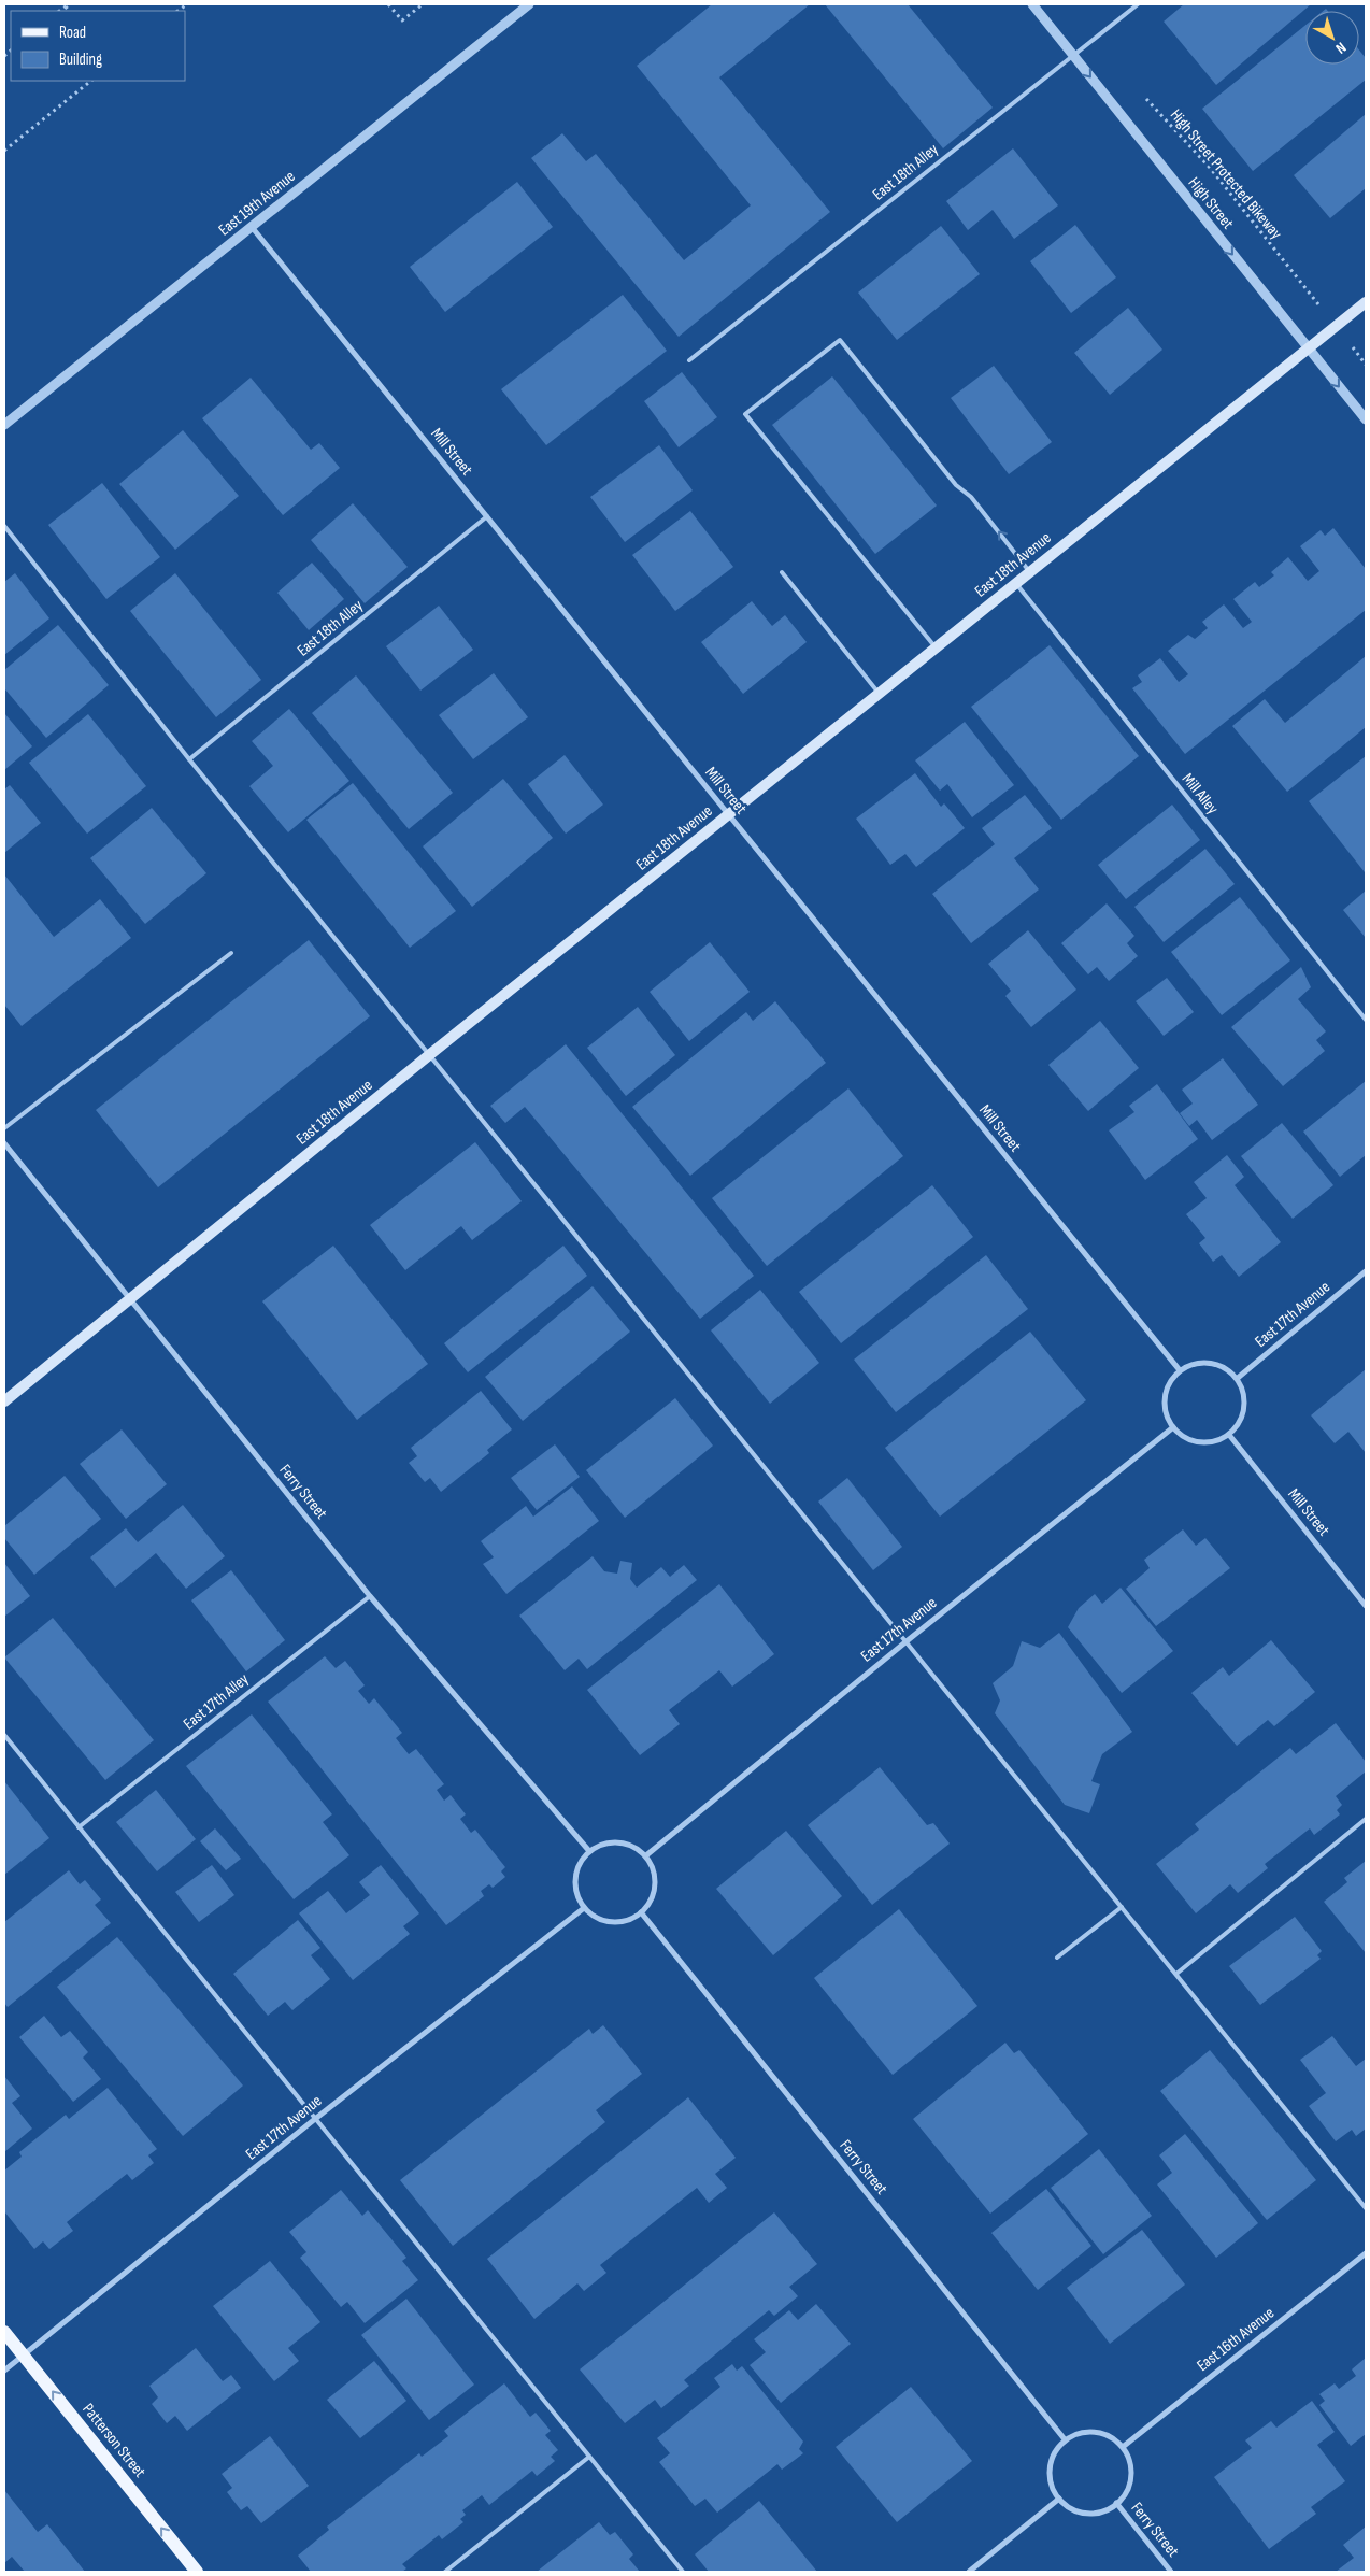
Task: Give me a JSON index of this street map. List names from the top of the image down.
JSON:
{
  "streets": {
    "main road": ["East 18th Avenue", "Patterson Street"],
    "street": [
      "East 19th Avenue",
      "High Street",
      "Mill Street",
      "East 17th Avenue",
      "Ferry Street",
      "East 16th Avenue"
    ],
    "lane": ["East 18th Alley", "Mill Alley", "East 17th Alley"],
    "path": ["High Street Protected Bikeway"]
  },
  "crossings": [
    ["East 18th Alley", "High Street"],
    ["East 18th Alley", "Mill Street"],
    ["High Street Protected Bikeway", "East 18th Avenue"],
    ["East 19th Avenue", "Mill Street"],
    ["High Street", "East 18th Avenue"],
    ["Mill Street", "East 18th Avenue"],
    ["Mill Street", "East 17th Avenue"],
    ["East 18th Avenue", "Mill Alley"],
    ["East 18th Avenue", "Ferry Street"],
    ["East 17th Avenue", "Ferry Street"],
    ["East 17th Avenue", "Patterson Street"],
    ["Ferry Street", "East 17th Alley"],
    ["Ferry Street", "East 16th Avenue"]
  ],
  "one_way": ["High Street", "Patterson Street"],
  "legend": ["Road", "Building"],
  "north": "bottom right"
}
